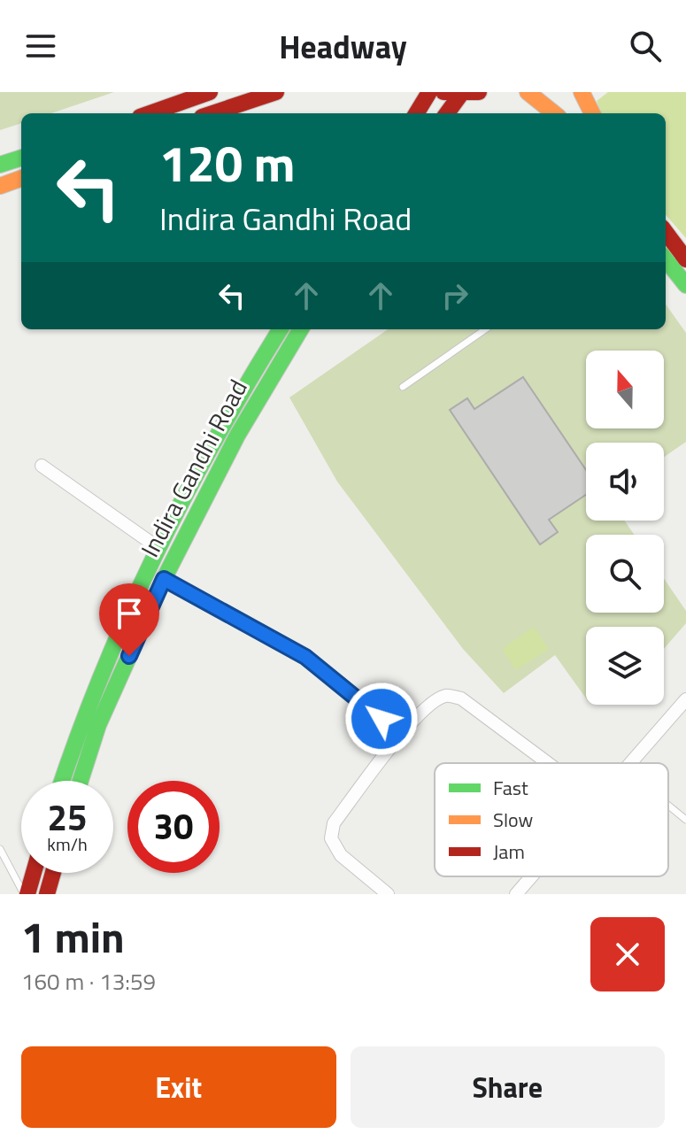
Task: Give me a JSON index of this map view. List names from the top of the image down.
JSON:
{
  "streets": {
    "main road": ["Indira Gandhi Road"]
  },
  "legend": ["Fast", "Slow", "Jam"],
  "north": "top",
  "page": {
    "header": "Headway",
    "turn": ["120 m", "Indira Gandhi Road"],
    "speed": "25 km/h",
    "limit": "30",
    "heading": ["1 min", "160 m · 13:59"],
    "buttons": ["Exit", "Share"]
  }
}
